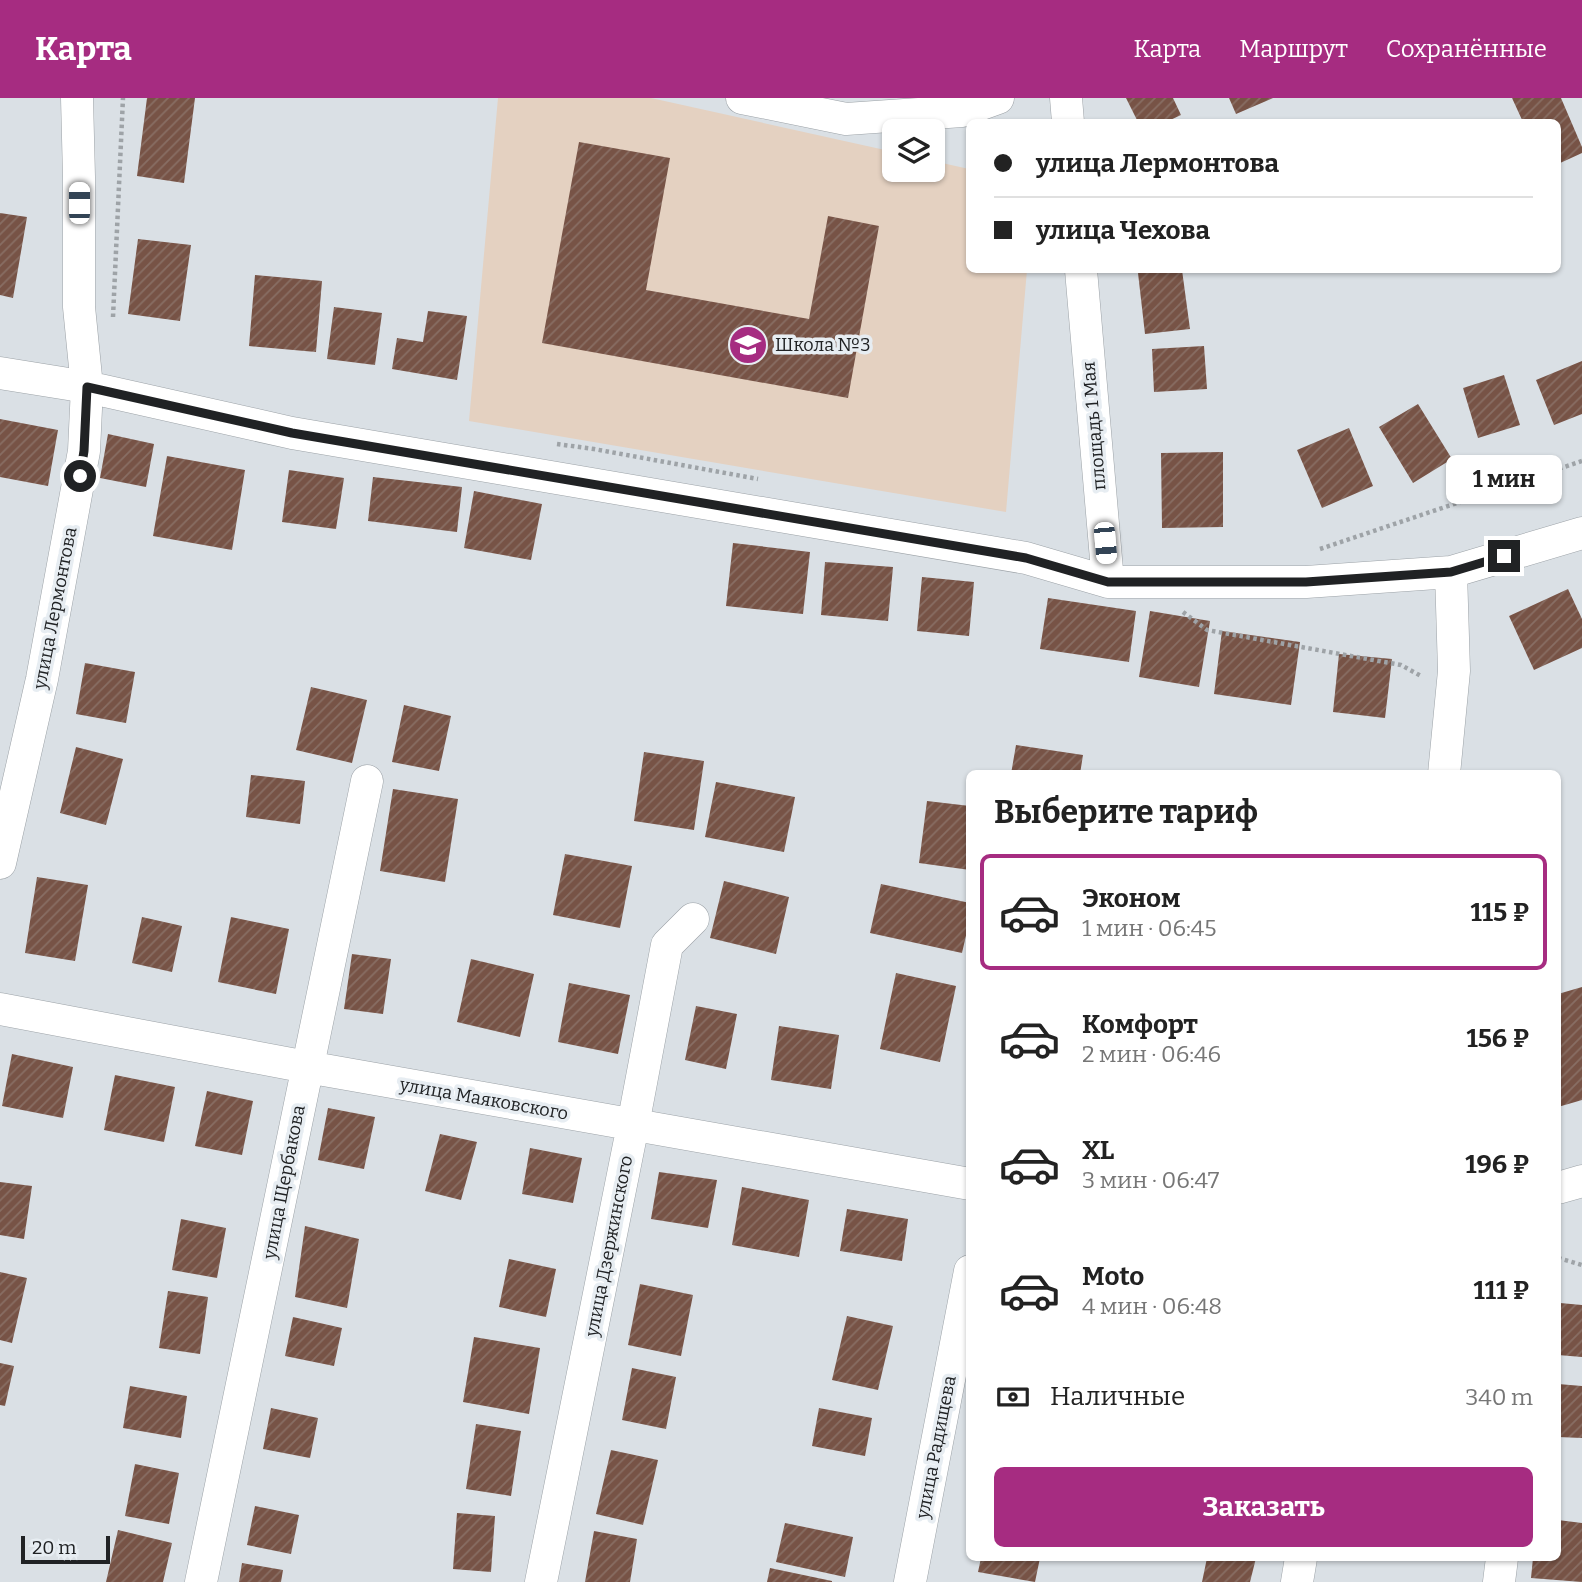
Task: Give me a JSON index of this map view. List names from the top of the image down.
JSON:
{
  "streets": {
    "street": [
      "площадь 1 Мая",
      "улица Лермонтова",
      "улица Маяковского",
      "улица Щербакова",
      "улица Дзержинского",
      "улица Радищева"
    ]
  },
  "crossings": [
    ["улица Маяковского", "улица Щербакова"],
    ["улица Маяковского", "улица Дзержинского"]
  ],
  "places": {
    "school or university": ["Школа №3"]
  },
  "scale_bar": "20 m",
  "page": {
    "header": "Карта",
    "nav": ["Карта", "Маршрут", "Сохранённые"],
    "banner": ["улица Лермонтова", "улица Чехова"],
    "bubble": "1 мин",
    "heading": "Выберите тариф",
    "list": [
      {
        "name": "Эконом",
        "note": "1 мин · 06:45",
        "value": "115 ₽"
      },
      {
        "name": "Комфорт",
        "note": "2 мин · 06:46",
        "value": "156 ₽"
      },
      {
        "name": "XL",
        "note": "3 мин · 06:47",
        "value": "196 ₽"
      },
      {
        "name": "Moto",
        "note": "4 мин · 06:48",
        "value": "111 ₽"
      }
    ],
    "pay": ["Наличные", "340 m"],
    "buttons": "Заказать",
    "scale": "20 m"
  }
}
